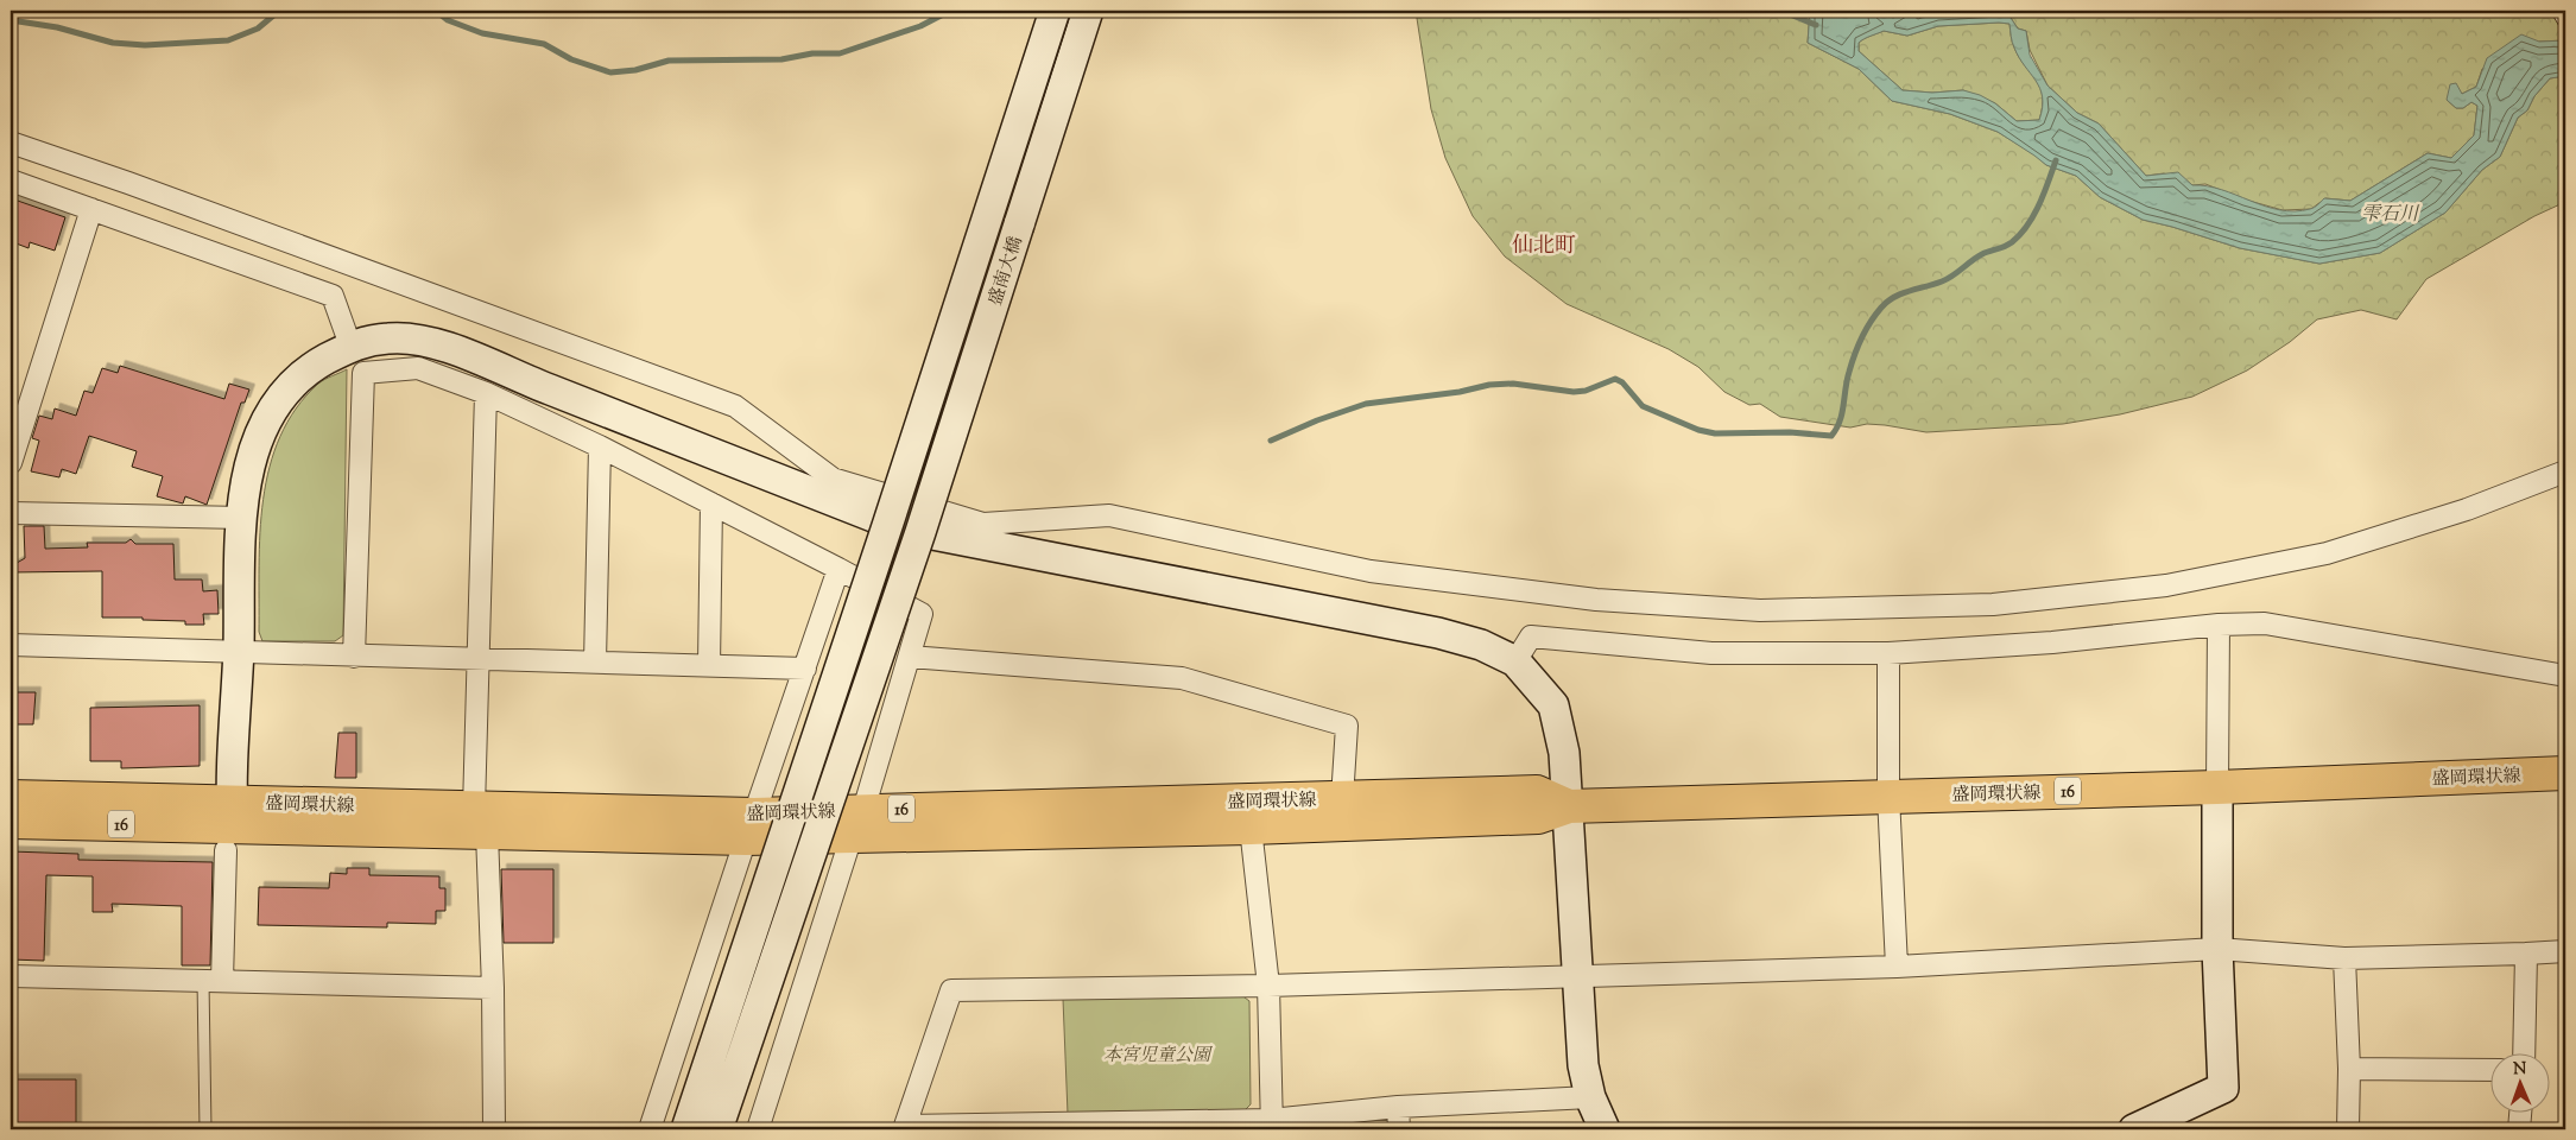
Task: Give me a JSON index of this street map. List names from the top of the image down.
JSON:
{
  "streets": {
    "main road": ["盛岡環状線", "16"],
    "street": ["盛南大橋"]
  },
  "districts": ["仙北町"],
  "water": ["雫石川"],
  "parks": ["本宮児童公園"],
  "north": "top"
}
